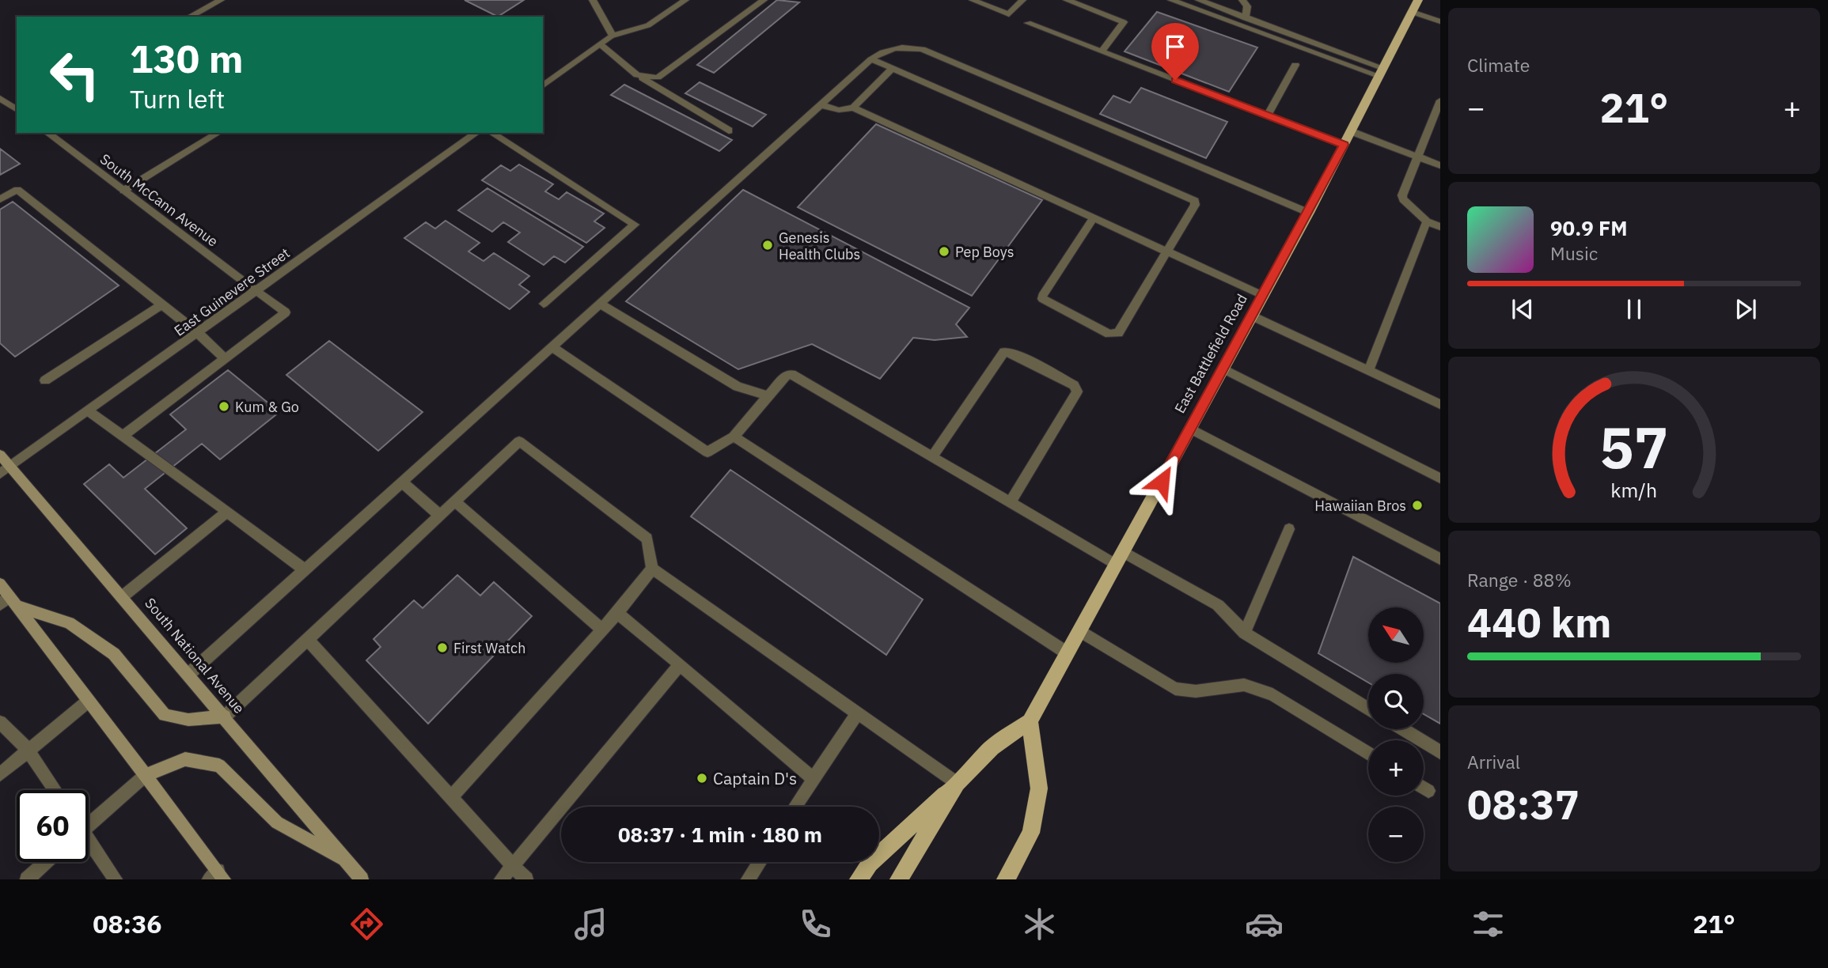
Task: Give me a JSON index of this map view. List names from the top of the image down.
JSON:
{
  "streets": {
    "main road": ["East Battlefield Road", "South National Avenue"],
    "street": ["South McCann Avenue", "East Guinevere Street"]
  },
  "crossings": [
    ["South McCann Avenue", "East Guinevere Street"],
    ["East Guinevere Street", "South National Avenue"]
  ],
  "places": [
    "Genesis Health Clubs",
    "Pep Boys",
    "Kum & Go",
    "Hawaiian Bros",
    "First Watch",
    "Captain D's"
  ],
  "north": "top left",
  "page": {
    "tile": [
      "Climate",
      ["Range · 88%", "440 km"],
      ["Arrival", "08:37"]
    ],
    "turn": ["130 m", "Turn left"],
    "heat": ["−", "21°", "+"],
    "song": ["90.9 FM", "Music"],
    "map_buttons": ["+", "−"],
    "limit": "60",
    "trip": "08:37 · 1 min · 180 m",
    "tabs": ["08:36", "21°"],
    "gauge": ["57", "km/h"]
  }
}
